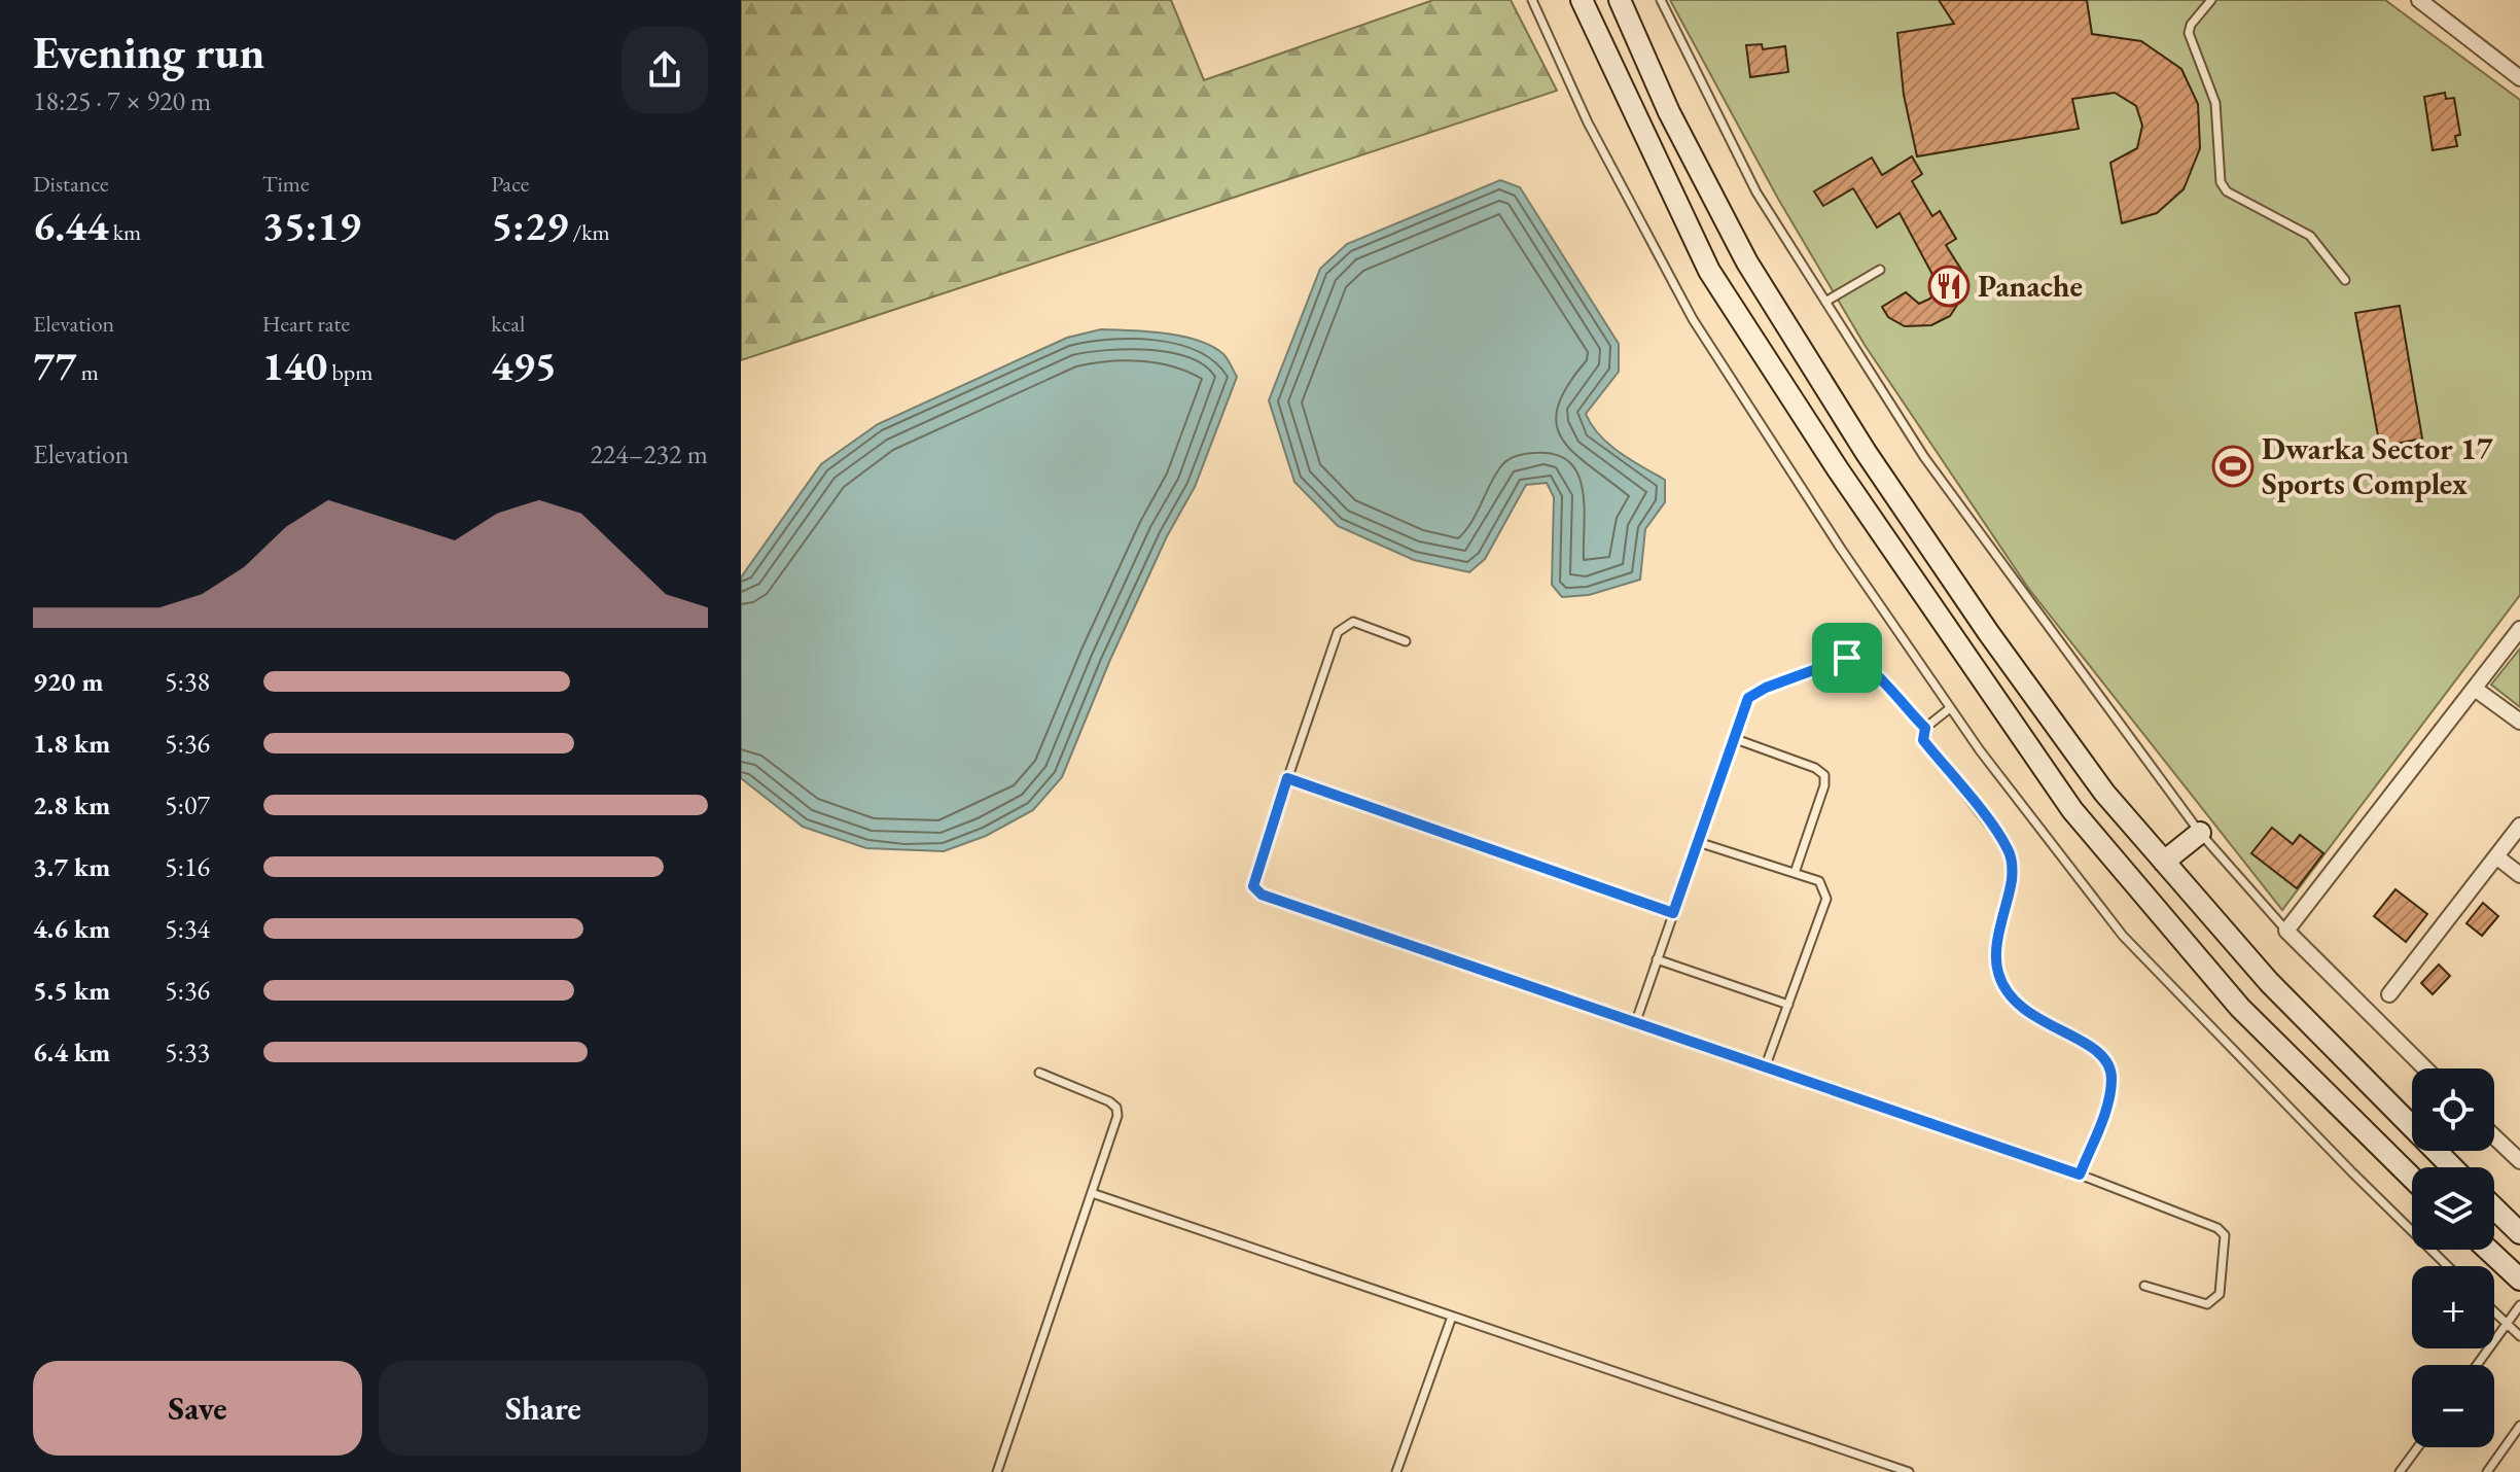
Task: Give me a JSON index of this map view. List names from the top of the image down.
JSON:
{
  "places": {
    "restaurant": ["Panache"],
    "sports": ["Dwarka Sector 17 Sports Complex"]
  },
  "page": {
    "heading": ["Evening run", "18:25 · 7 × 920 m"],
    "stats": [
      ["Distance", "6.44 km"],
      ["Time", "35:19"],
      ["Pace", "5:29 /km"],
      ["Elevation", "77 m"],
      ["Heart rate", "140 bpm"],
      ["kcal", "495"]
    ],
    "chart": ["Elevation", "224–232 m"],
    "list": [
      {
        "name": "920 m",
        "note": "5:38"
      },
      {
        "name": "1.8 km",
        "note": "5:36"
      },
      {
        "name": "2.8 km",
        "note": "5:07"
      },
      {
        "name": "3.7 km",
        "note": "5:16"
      },
      {
        "name": "4.6 km",
        "note": "5:34"
      },
      {
        "name": "5.5 km",
        "note": "5:36"
      },
      {
        "name": "6.4 km",
        "note": "5:33"
      }
    ],
    "map_buttons": ["+", "−"],
    "buttons": ["Save", "Share"]
  }
}
